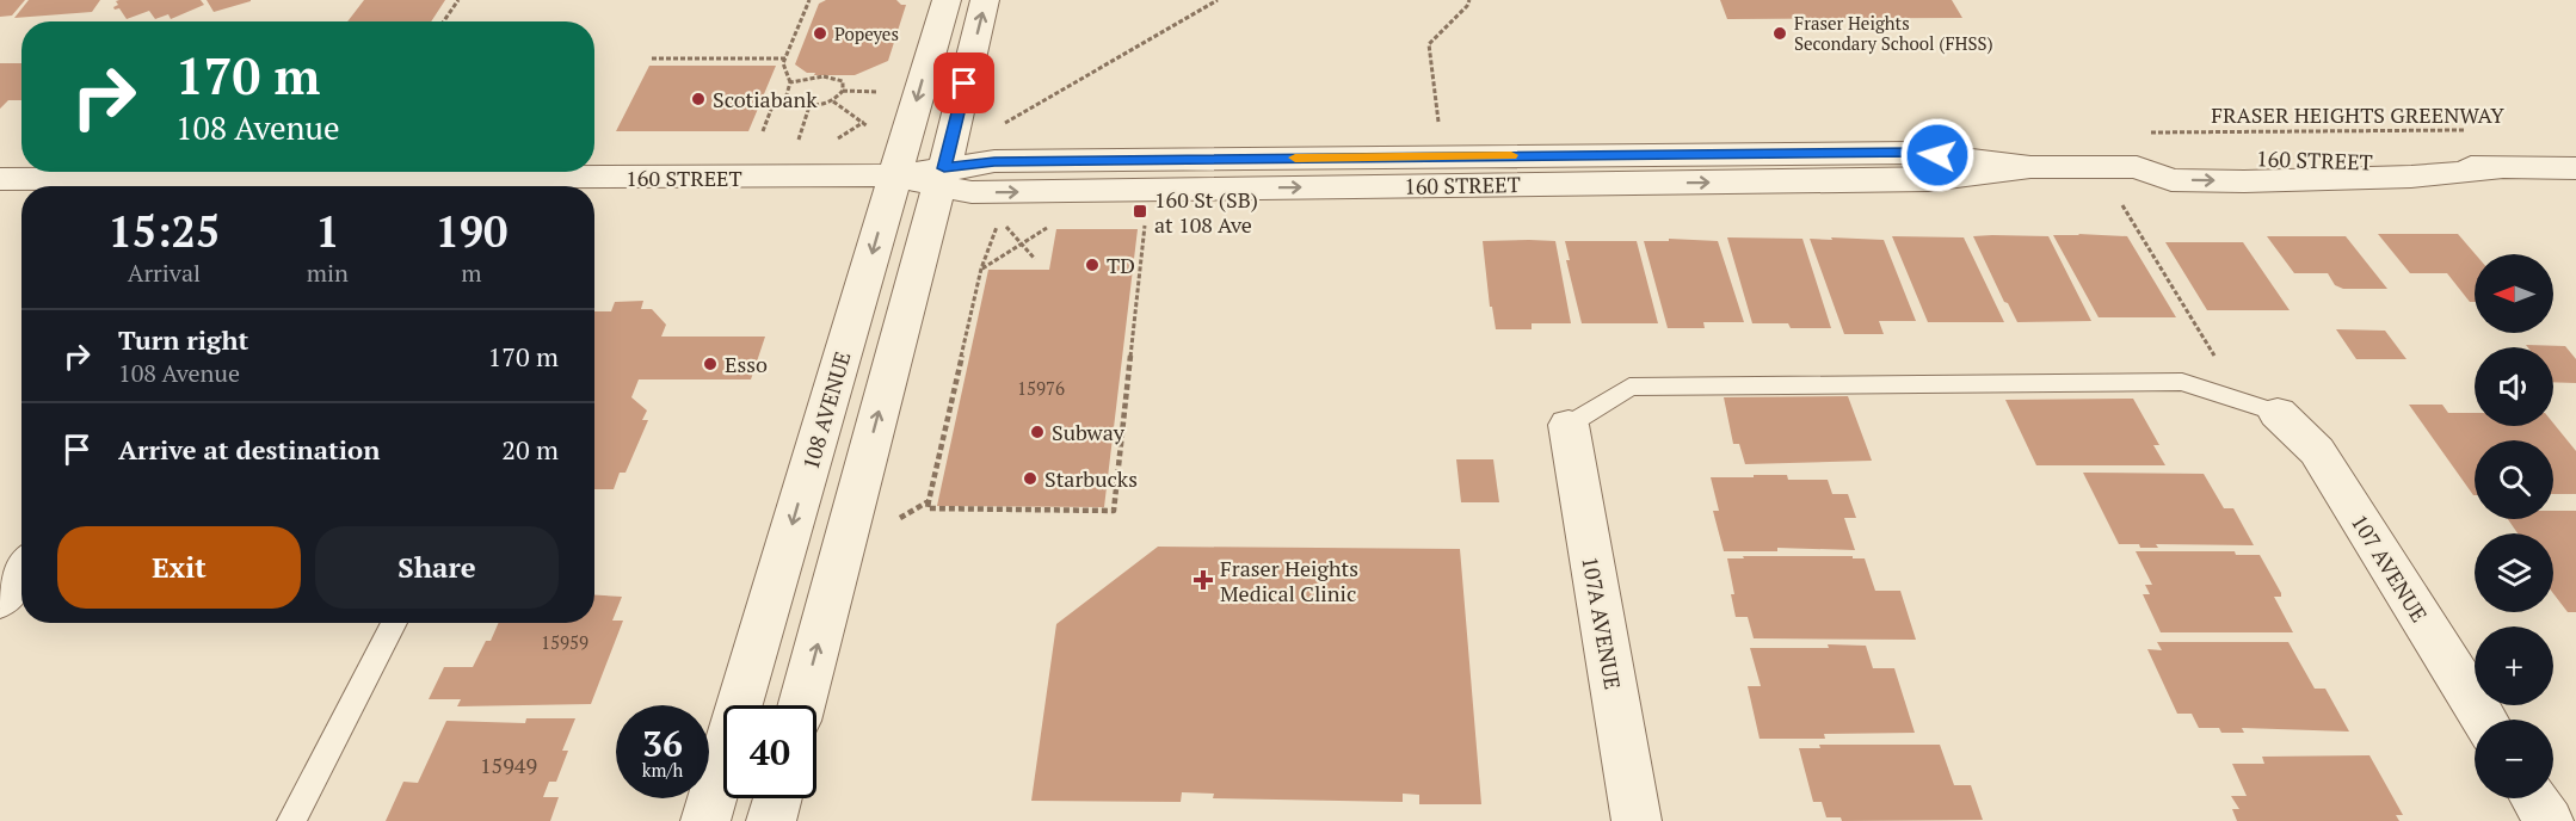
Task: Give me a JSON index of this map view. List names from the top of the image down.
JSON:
{
  "streets": {
    "street": [
      "160 STREET",
      "108 AVENUE",
      "107 AVENUE",
      "107A AVENUE"
    ],
    "path": ["FRASER HEIGHTS GREENWAY"]
  },
  "crossings": [
    ["160 STREET", "108 AVENUE"]
  ],
  "places": {
    "other": [
      "Popeyes",
      "Fraser Heights Secondary School (FHSS)",
      "Scotiabank",
      "TD",
      "Esso",
      "Subway",
      "Starbucks"
    ],
    "transit": ["160 St (SB) at 108 Ave"],
    "health": ["Fraser Heights Medical Clinic"]
  },
  "house_numbers": ["15976", "15959", "15949"],
  "north": "left",
  "page": {
    "turn": ["170 m", "108 Avenue"],
    "eta": [
      "15:25",
      "Arrival",
      "1",
      "min",
      "190",
      "m"
    ],
    "map_buttons": ["+", "−"],
    "list": [
      {
        "name": "Turn right",
        "note": "108 Avenue",
        "value": "170 m"
      },
      {
        "name": "Arrive at destination",
        "value": "20 m"
      }
    ],
    "buttons": ["Exit", "Share"],
    "speed": "36 km/h",
    "limit": "40"
  }
}
